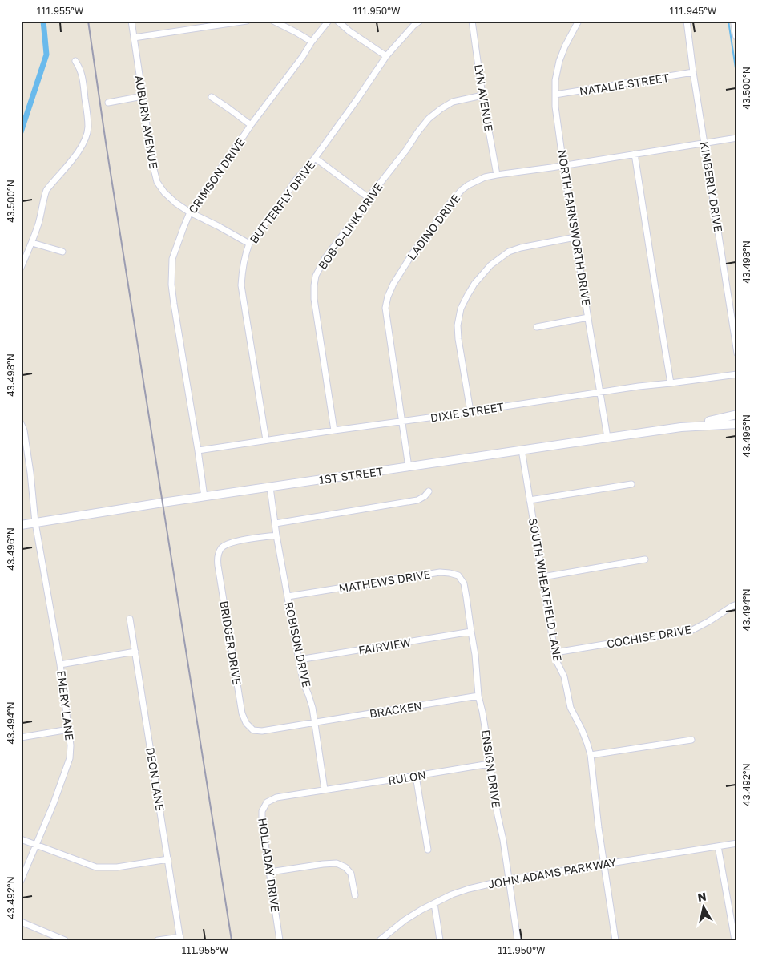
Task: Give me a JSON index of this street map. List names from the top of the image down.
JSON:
{
  "streets": {
    "main road": ["1ST STREET"],
    "street": [
      "NATALIE STREET",
      "LYN AVENUE",
      "AUBURN AVENUE",
      "CRIMSON DRIVE",
      "KIMBERLY DRIVE",
      "BUTTERFLY DRIVE",
      "BOB-O-LINK DRIVE",
      "LADINO DRIVE",
      "NORTH FARNSWORTH DRIVE",
      "DIXIE STREET",
      "MATHEWS DRIVE",
      "SOUTH WHEATFIELD LANE",
      "COCHISE DRIVE",
      "BRIDGER DRIVE",
      "ROBISON DRIVE",
      "FAIRVIEW",
      "EMERY LANE",
      "BRACKEN",
      "ENSIGN DRIVE",
      "RULON",
      "DEON LANE",
      "HOLLADAY DRIVE",
      "JOHN ADAMS PARKWAY"
    ]
  },
  "crossings": [
    ["NATALIE STREET", "KIMBERLY DRIVE"],
    ["NATALIE STREET", "NORTH FARNSWORTH DRIVE"],
    ["LYN AVENUE", "BOB-O-LINK DRIVE"],
    ["LYN AVENUE", "LADINO DRIVE"],
    ["AUBURN AVENUE", "CRIMSON DRIVE"],
    ["AUBURN AVENUE", "BUTTERFLY DRIVE"],
    ["CRIMSON DRIVE", "DIXIE STREET"],
    ["CRIMSON DRIVE", "1ST STREET"],
    ["KIMBERLY DRIVE", "LADINO DRIVE"],
    ["BUTTERFLY DRIVE", "DIXIE STREET"],
    ["BOB-O-LINK DRIVE", "DIXIE STREET"],
    ["LADINO DRIVE", "NORTH FARNSWORTH DRIVE"],
    ["LADINO DRIVE", "DIXIE STREET"],
    ["LADINO DRIVE", "1ST STREET"],
    ["NORTH FARNSWORTH DRIVE", "DIXIE STREET"],
    ["NORTH FARNSWORTH DRIVE", "1ST STREET"],
    ["1ST STREET", "SOUTH WHEATFIELD LANE"],
    ["1ST STREET", "ROBISON DRIVE"],
    ["1ST STREET", "EMERY LANE"],
    ["MATHEWS DRIVE", "ROBISON DRIVE"],
    ["MATHEWS DRIVE", "ENSIGN DRIVE"],
    ["SOUTH WHEATFIELD LANE", "COCHISE DRIVE"],
    ["SOUTH WHEATFIELD LANE", "JOHN ADAMS PARKWAY"],
    ["BRIDGER DRIVE", "ROBISON DRIVE"],
    ["BRIDGER DRIVE", "BRACKEN"],
    ["ROBISON DRIVE", "FAIRVIEW"],
    ["ROBISON DRIVE", "BRACKEN"],
    ["ROBISON DRIVE", "RULON"],
    ["ROBISON DRIVE", "HOLLADAY DRIVE"],
    ["FAIRVIEW", "ENSIGN DRIVE"],
    ["BRACKEN", "ENSIGN DRIVE"],
    ["ENSIGN DRIVE", "RULON"],
    ["ENSIGN DRIVE", "JOHN ADAMS PARKWAY"],
    ["RULON", "HOLLADAY DRIVE"]
  ],
  "north": "top",
  "coordinates": [
    "111.955°W",
    "111.950°W",
    "111.945°W",
    "43.500°N",
    "43.498°N",
    "43.496°N",
    "43.494°N",
    "43.492°N"
  ]
}
